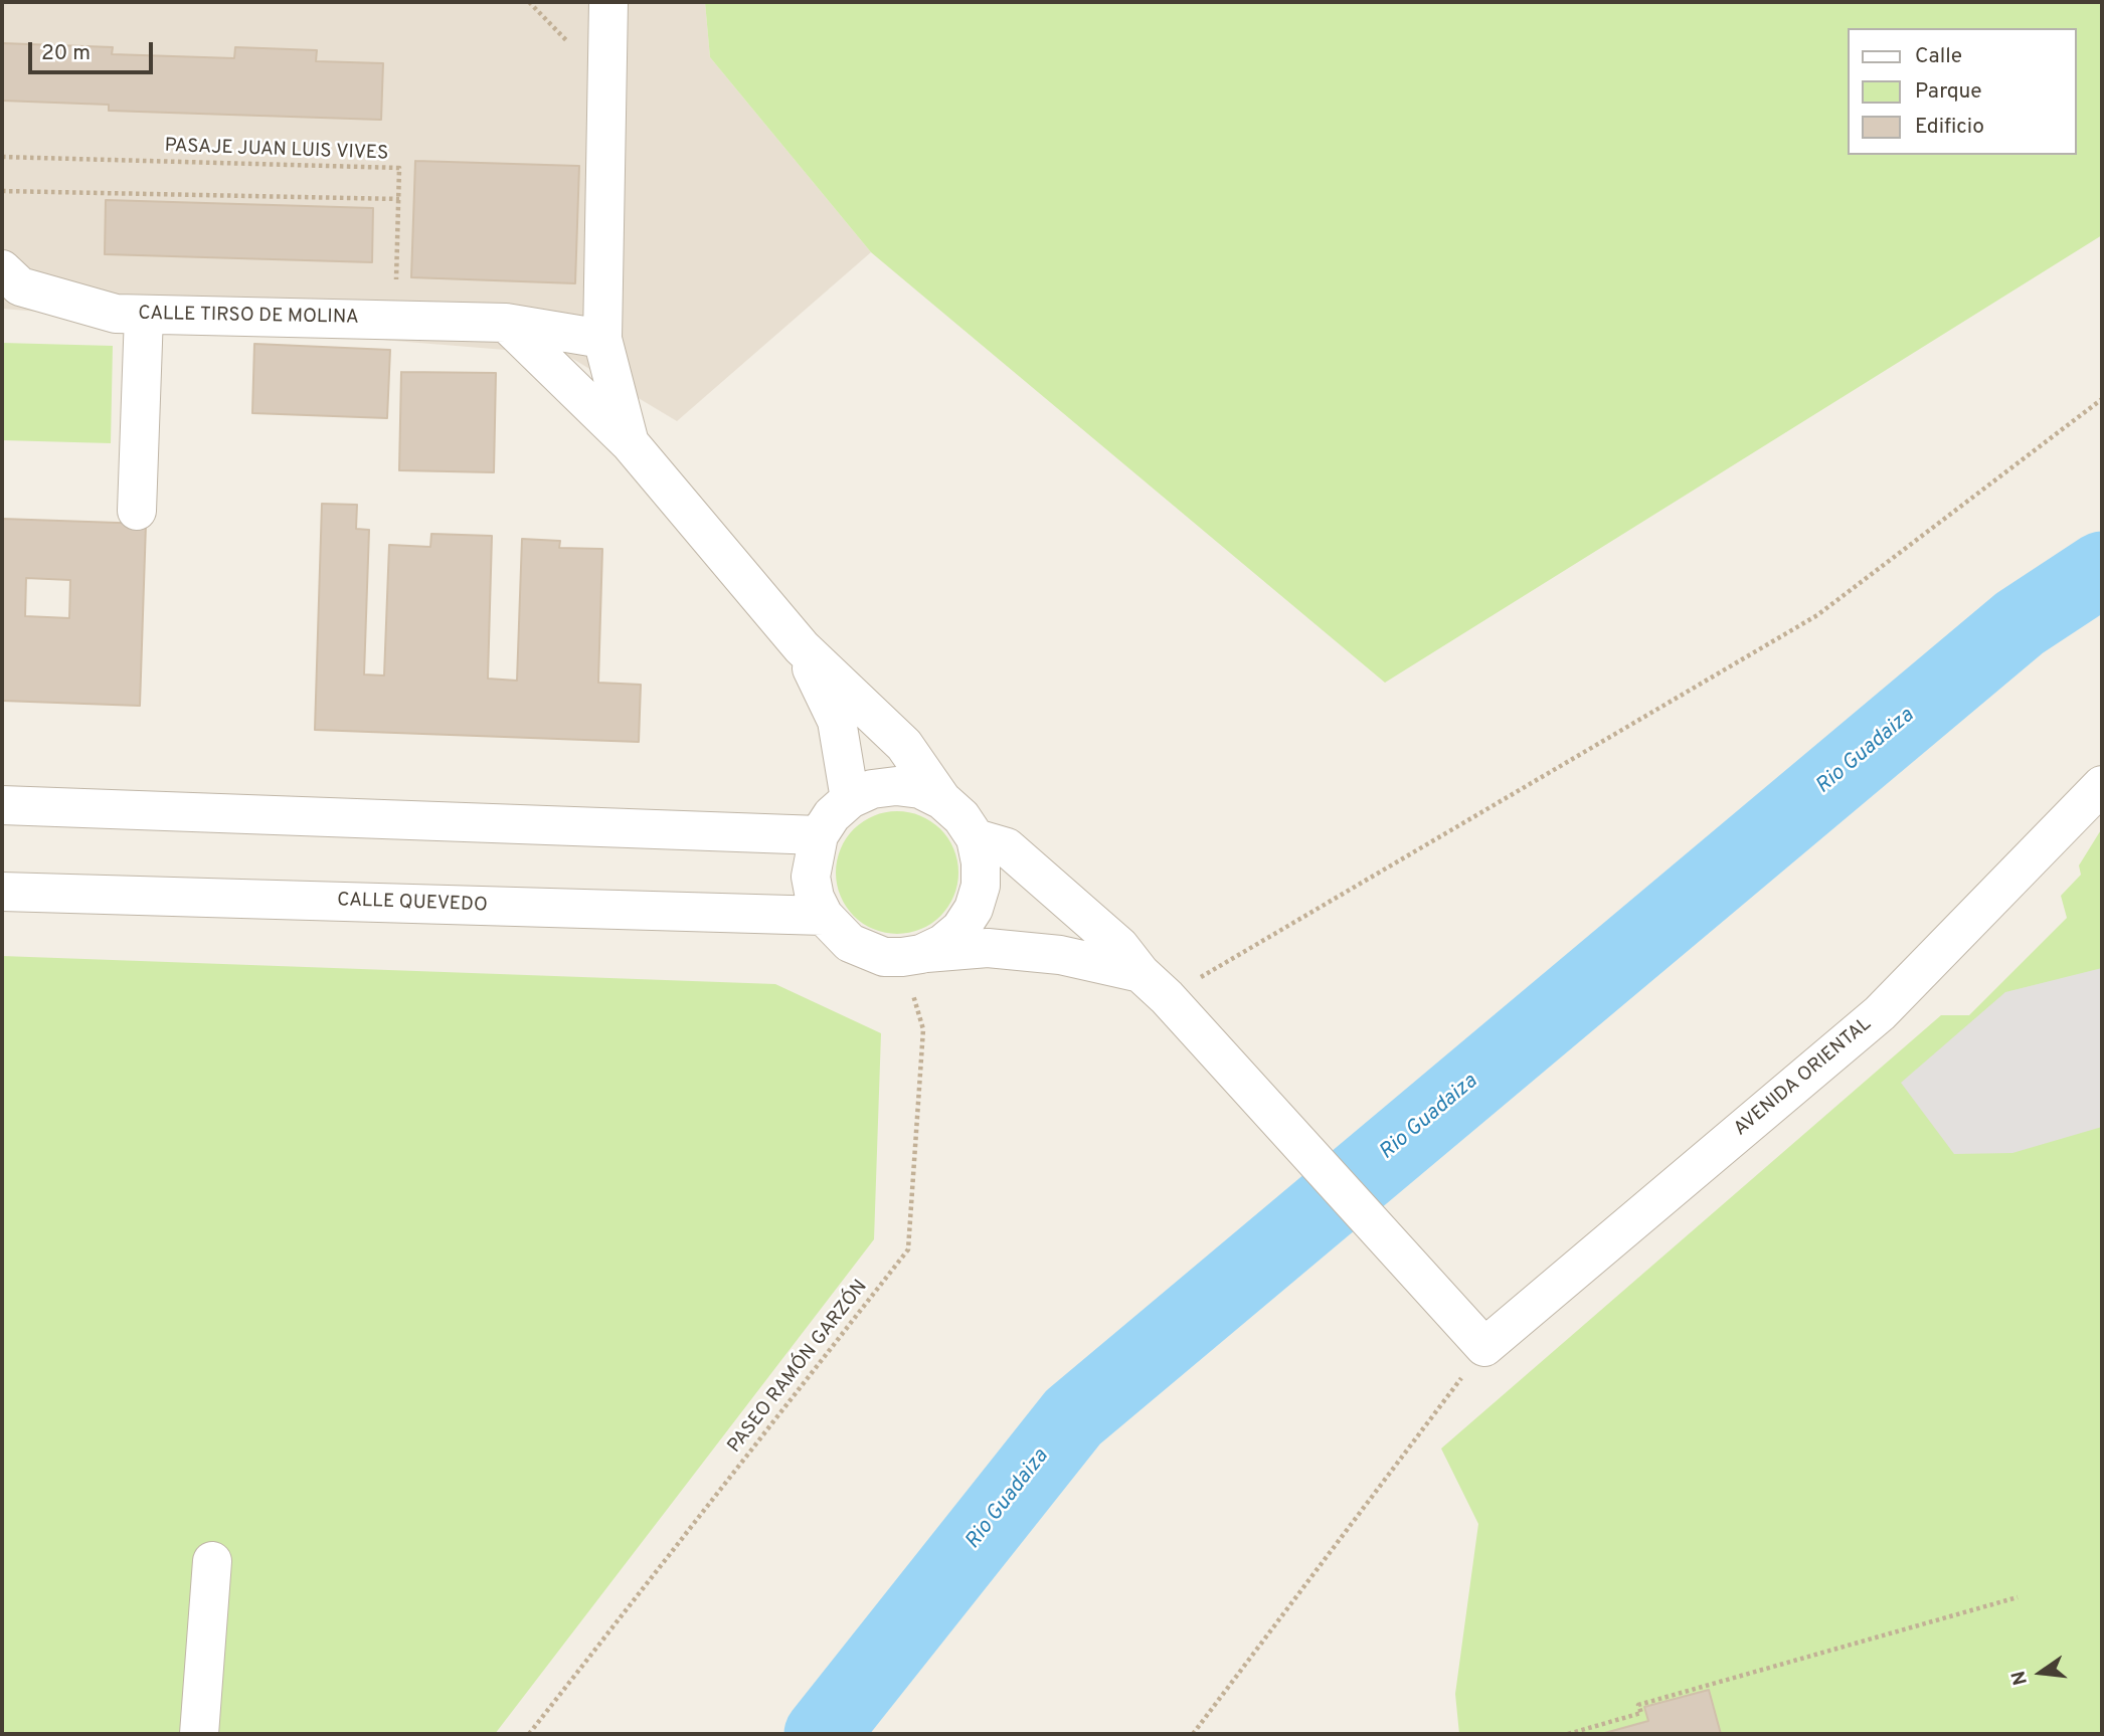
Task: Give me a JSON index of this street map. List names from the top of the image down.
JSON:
{
  "streets": {
    "street": ["CALLE TIRSO DE MOLINA", "CALLE QUEVEDO", "AVENIDA ORIENTAL"],
    "path": ["PASAJE JUAN LUIS VIVES", "PASEO RAMÓN GARZÓN"]
  },
  "crossings": [
    ["PASAJE JUAN LUIS VIVES", "CALLE TIRSO DE MOLINA"],
    ["CALLE QUEVEDO", "PASEO RAMÓN GARZÓN"]
  ],
  "water": ["Rio Guadaiza"],
  "legend": ["Calle", "Parque", "Edificio"],
  "scale_bar": "20 m",
  "north": "left"
}
